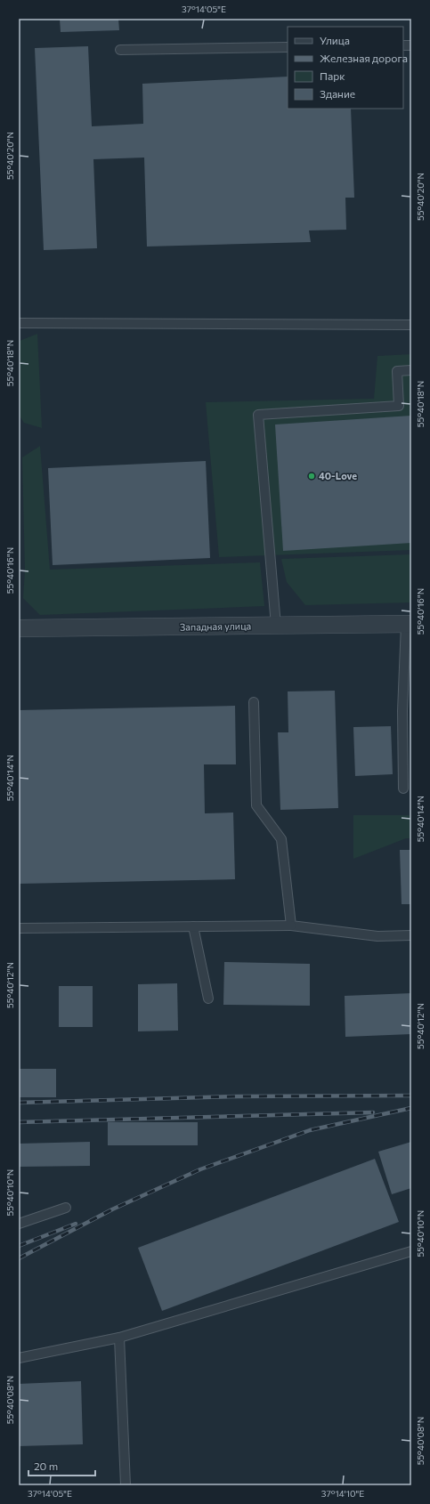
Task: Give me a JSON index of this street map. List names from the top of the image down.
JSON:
{
  "streets": {
    "street": ["Западная улица"]
  },
  "places": ["40-Love"],
  "legend": [
    "Улица",
    "Железная дорога",
    "Парк",
    "Здание"
  ],
  "scale_bar": "20 m",
  "coordinates": [
    "37°14'05\"E",
    "55°40'20\"N",
    "55°40'18\"N",
    "55°40'16\"N",
    "55°40'14\"N",
    "55°40'12\"N",
    "55°40'10\"N",
    "55°40'08\"N",
    "37°14'10\"E"
  ]
}
